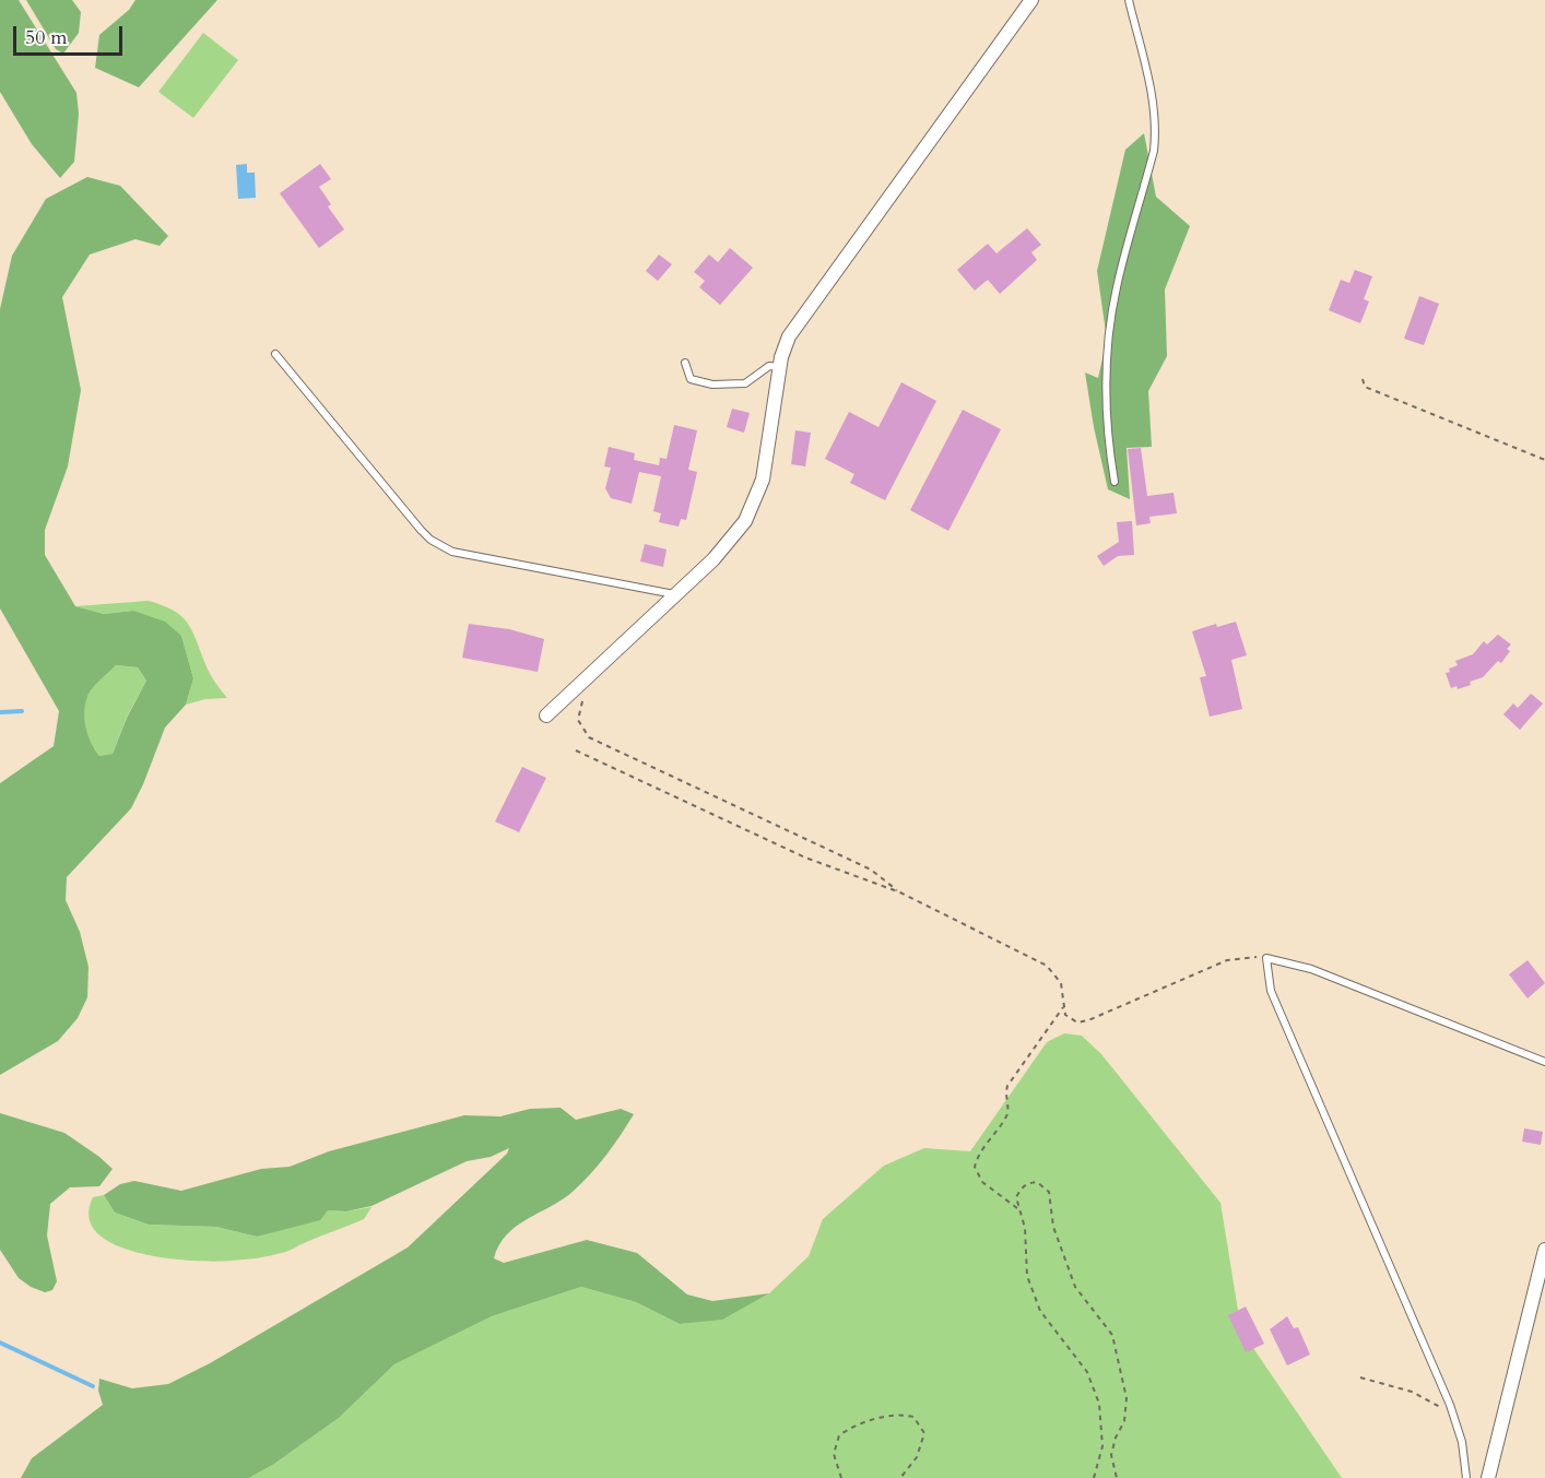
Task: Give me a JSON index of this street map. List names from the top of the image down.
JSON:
{
  "scale_bar": "50 m"
}
